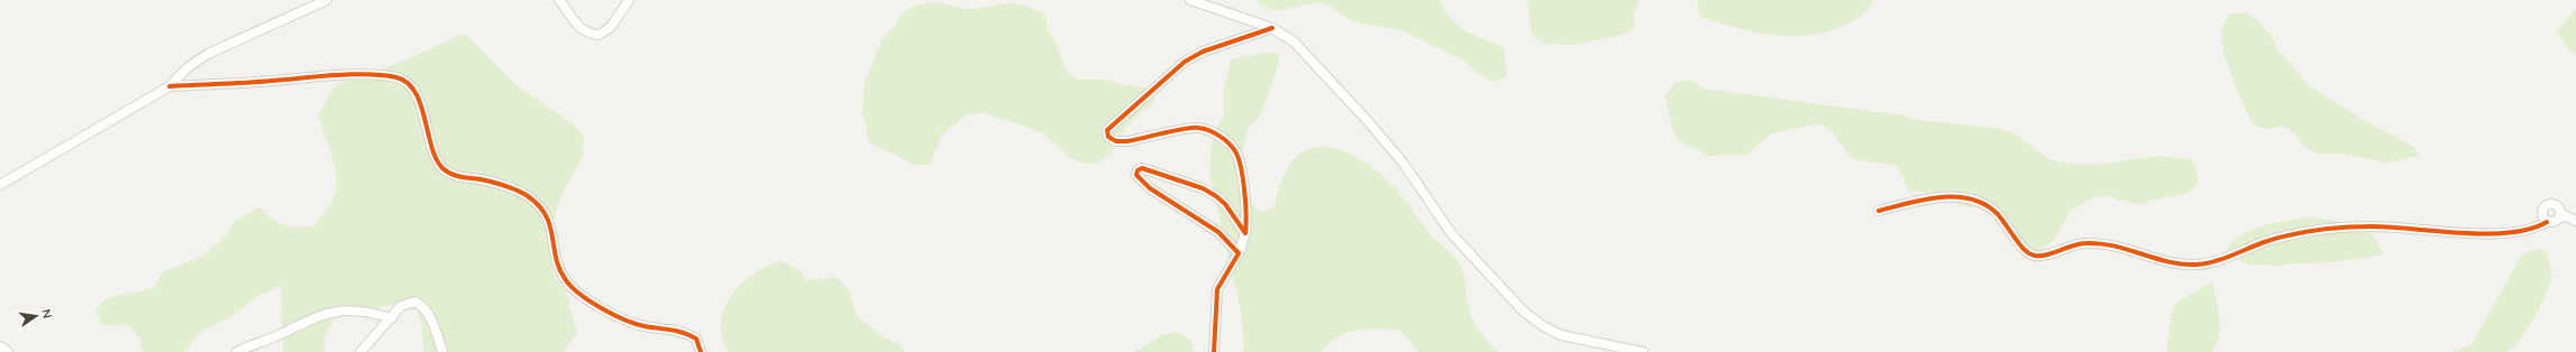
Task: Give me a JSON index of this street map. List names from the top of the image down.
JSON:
{
  "north": "right"
}
